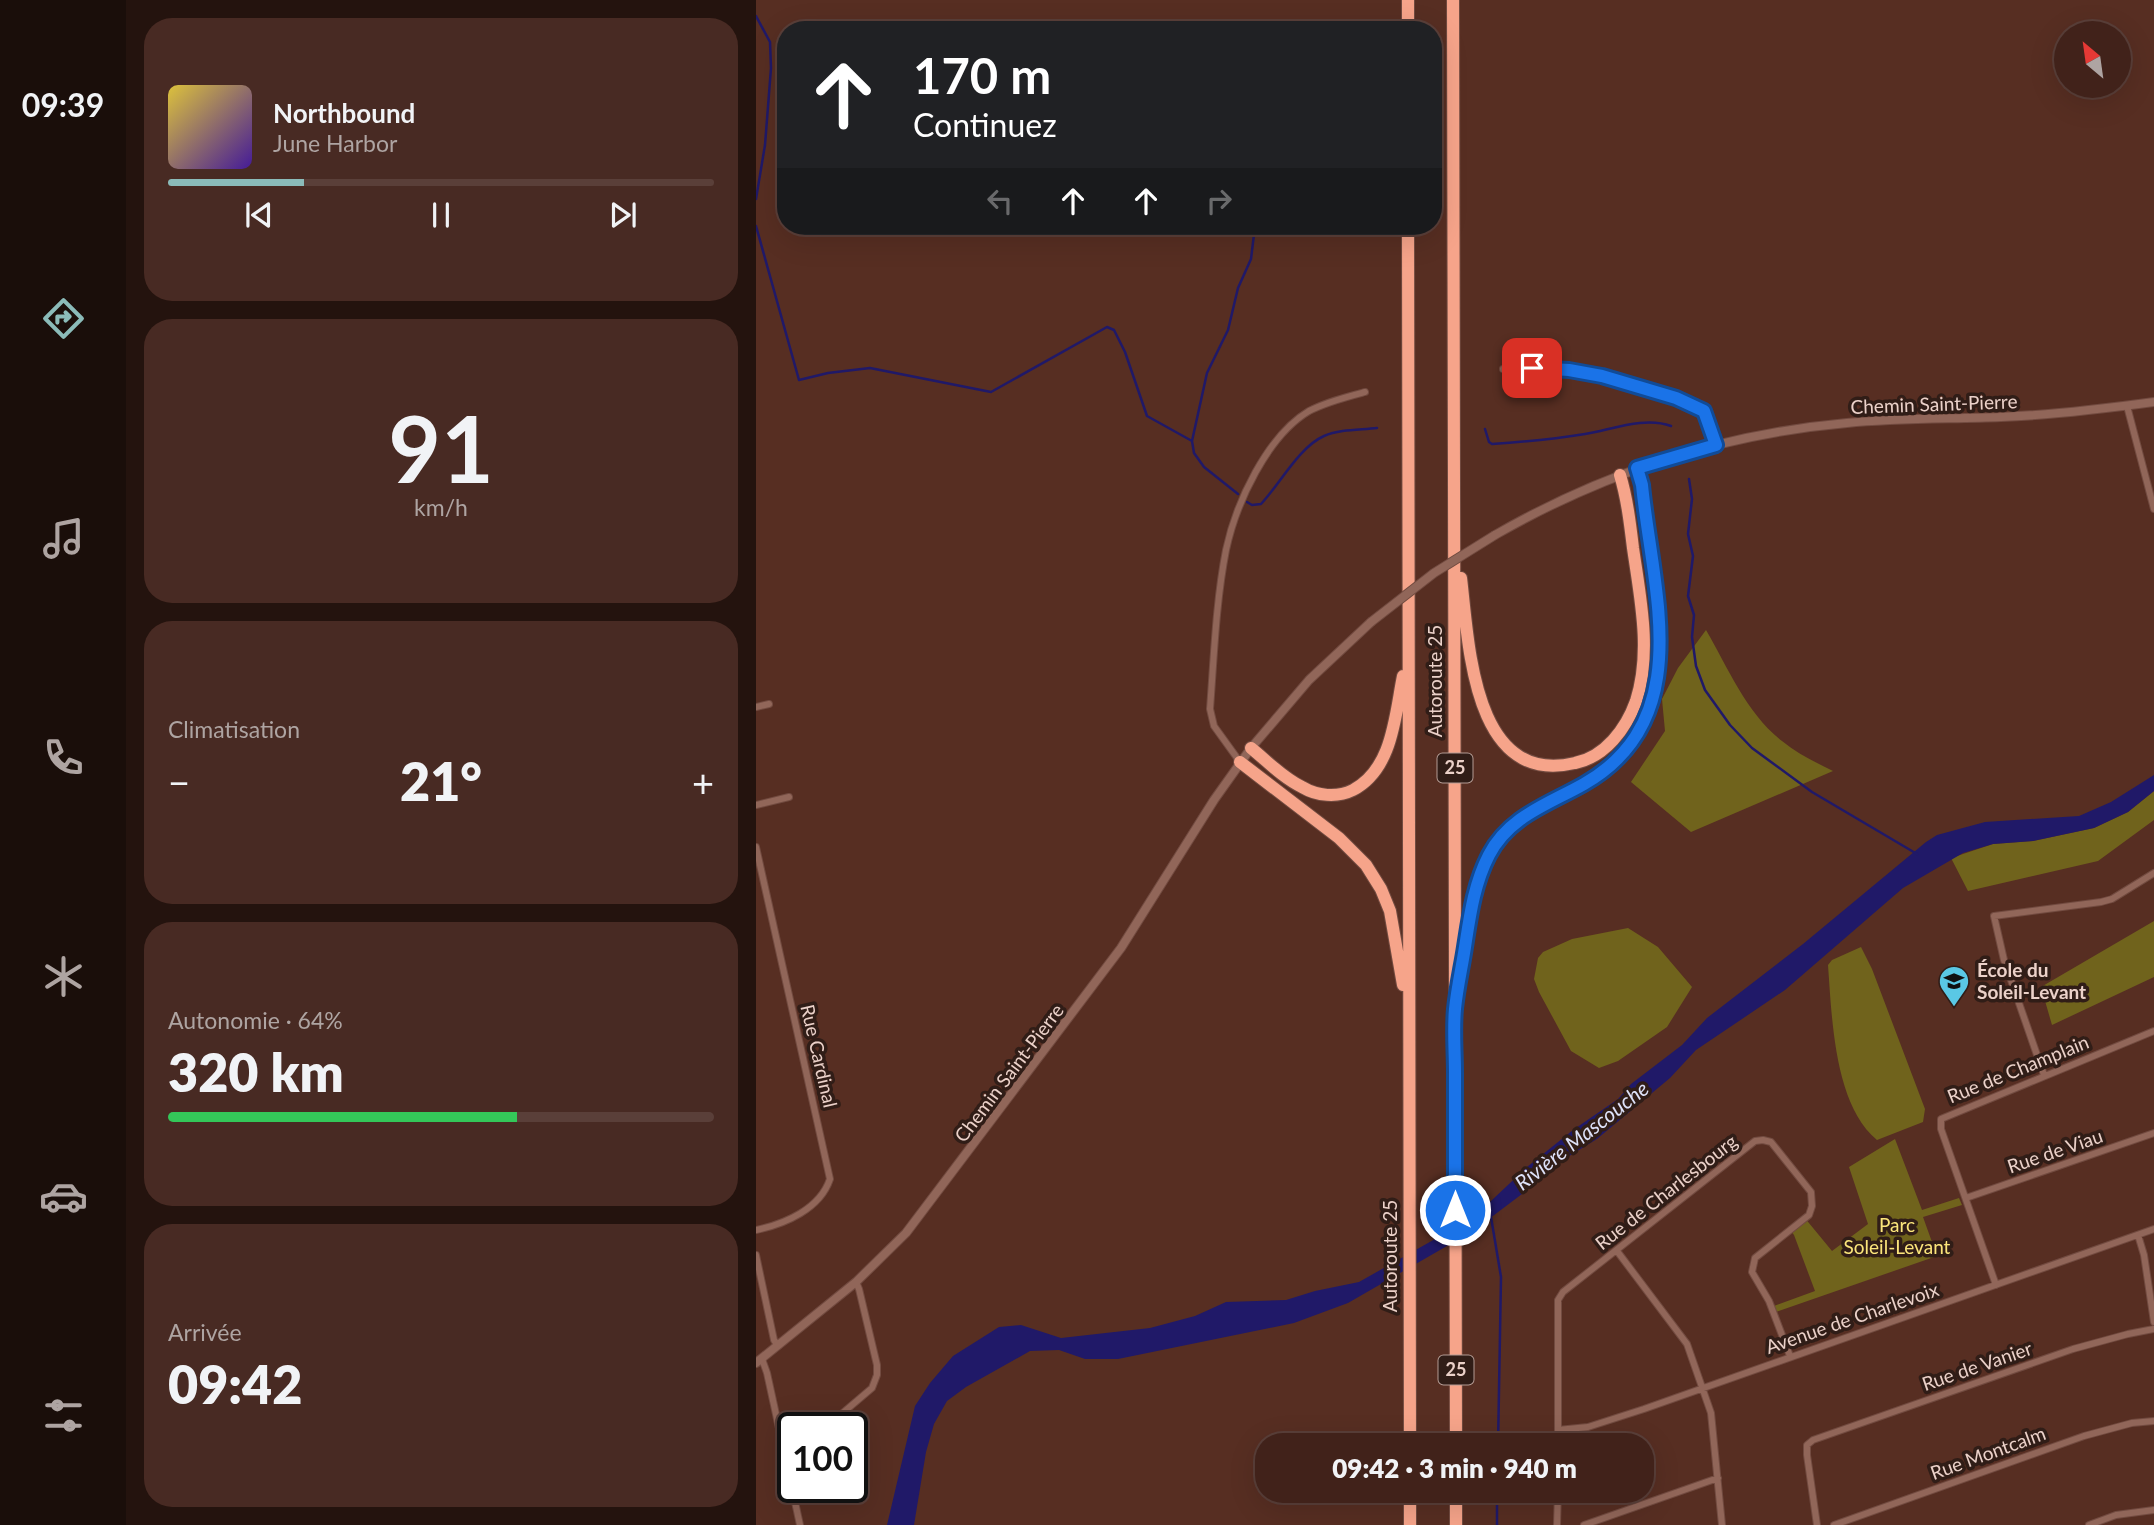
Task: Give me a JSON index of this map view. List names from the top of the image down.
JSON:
{
  "streets": {
    "highway": ["Autoroute 25", "25"],
    "street": [
      "Chemin Saint-Pierre",
      "Rue Cardinal",
      "Rue de Champlain",
      "Rue de Viau",
      "Rue de Charlesbourg",
      "Avenue de Charlevoix",
      "Rue de Vanier",
      "Rue Montcalm"
    ]
  },
  "crossings": [
    ["Rue de Champlain", "Rue de Viau"],
    ["Rue de Champlain", "Avenue de Charlevoix"],
    ["Rue de Charlesbourg", "Avenue de Charlevoix"]
  ],
  "water": ["Rivière Mascouche"],
  "parks": ["Parc Soleil-Levant"],
  "places": {
    "school or university": ["École du Soleil-Levant"]
  },
  "north": "top left",
  "page": {
    "tabs": "09:39",
    "turn": ["170 m", "Continuez"],
    "song": ["Northbound", "June Harbor"],
    "tile": [
      ["91", "km/h"],
      "Climatisation",
      ["Autonomie · 64%", "320 km"],
      ["Arrivée", "09:42"]
    ],
    "heat": ["−", "21°", "+"],
    "limit": "100",
    "trip": "09:42 · 3 min · 940 m"
  }
}
